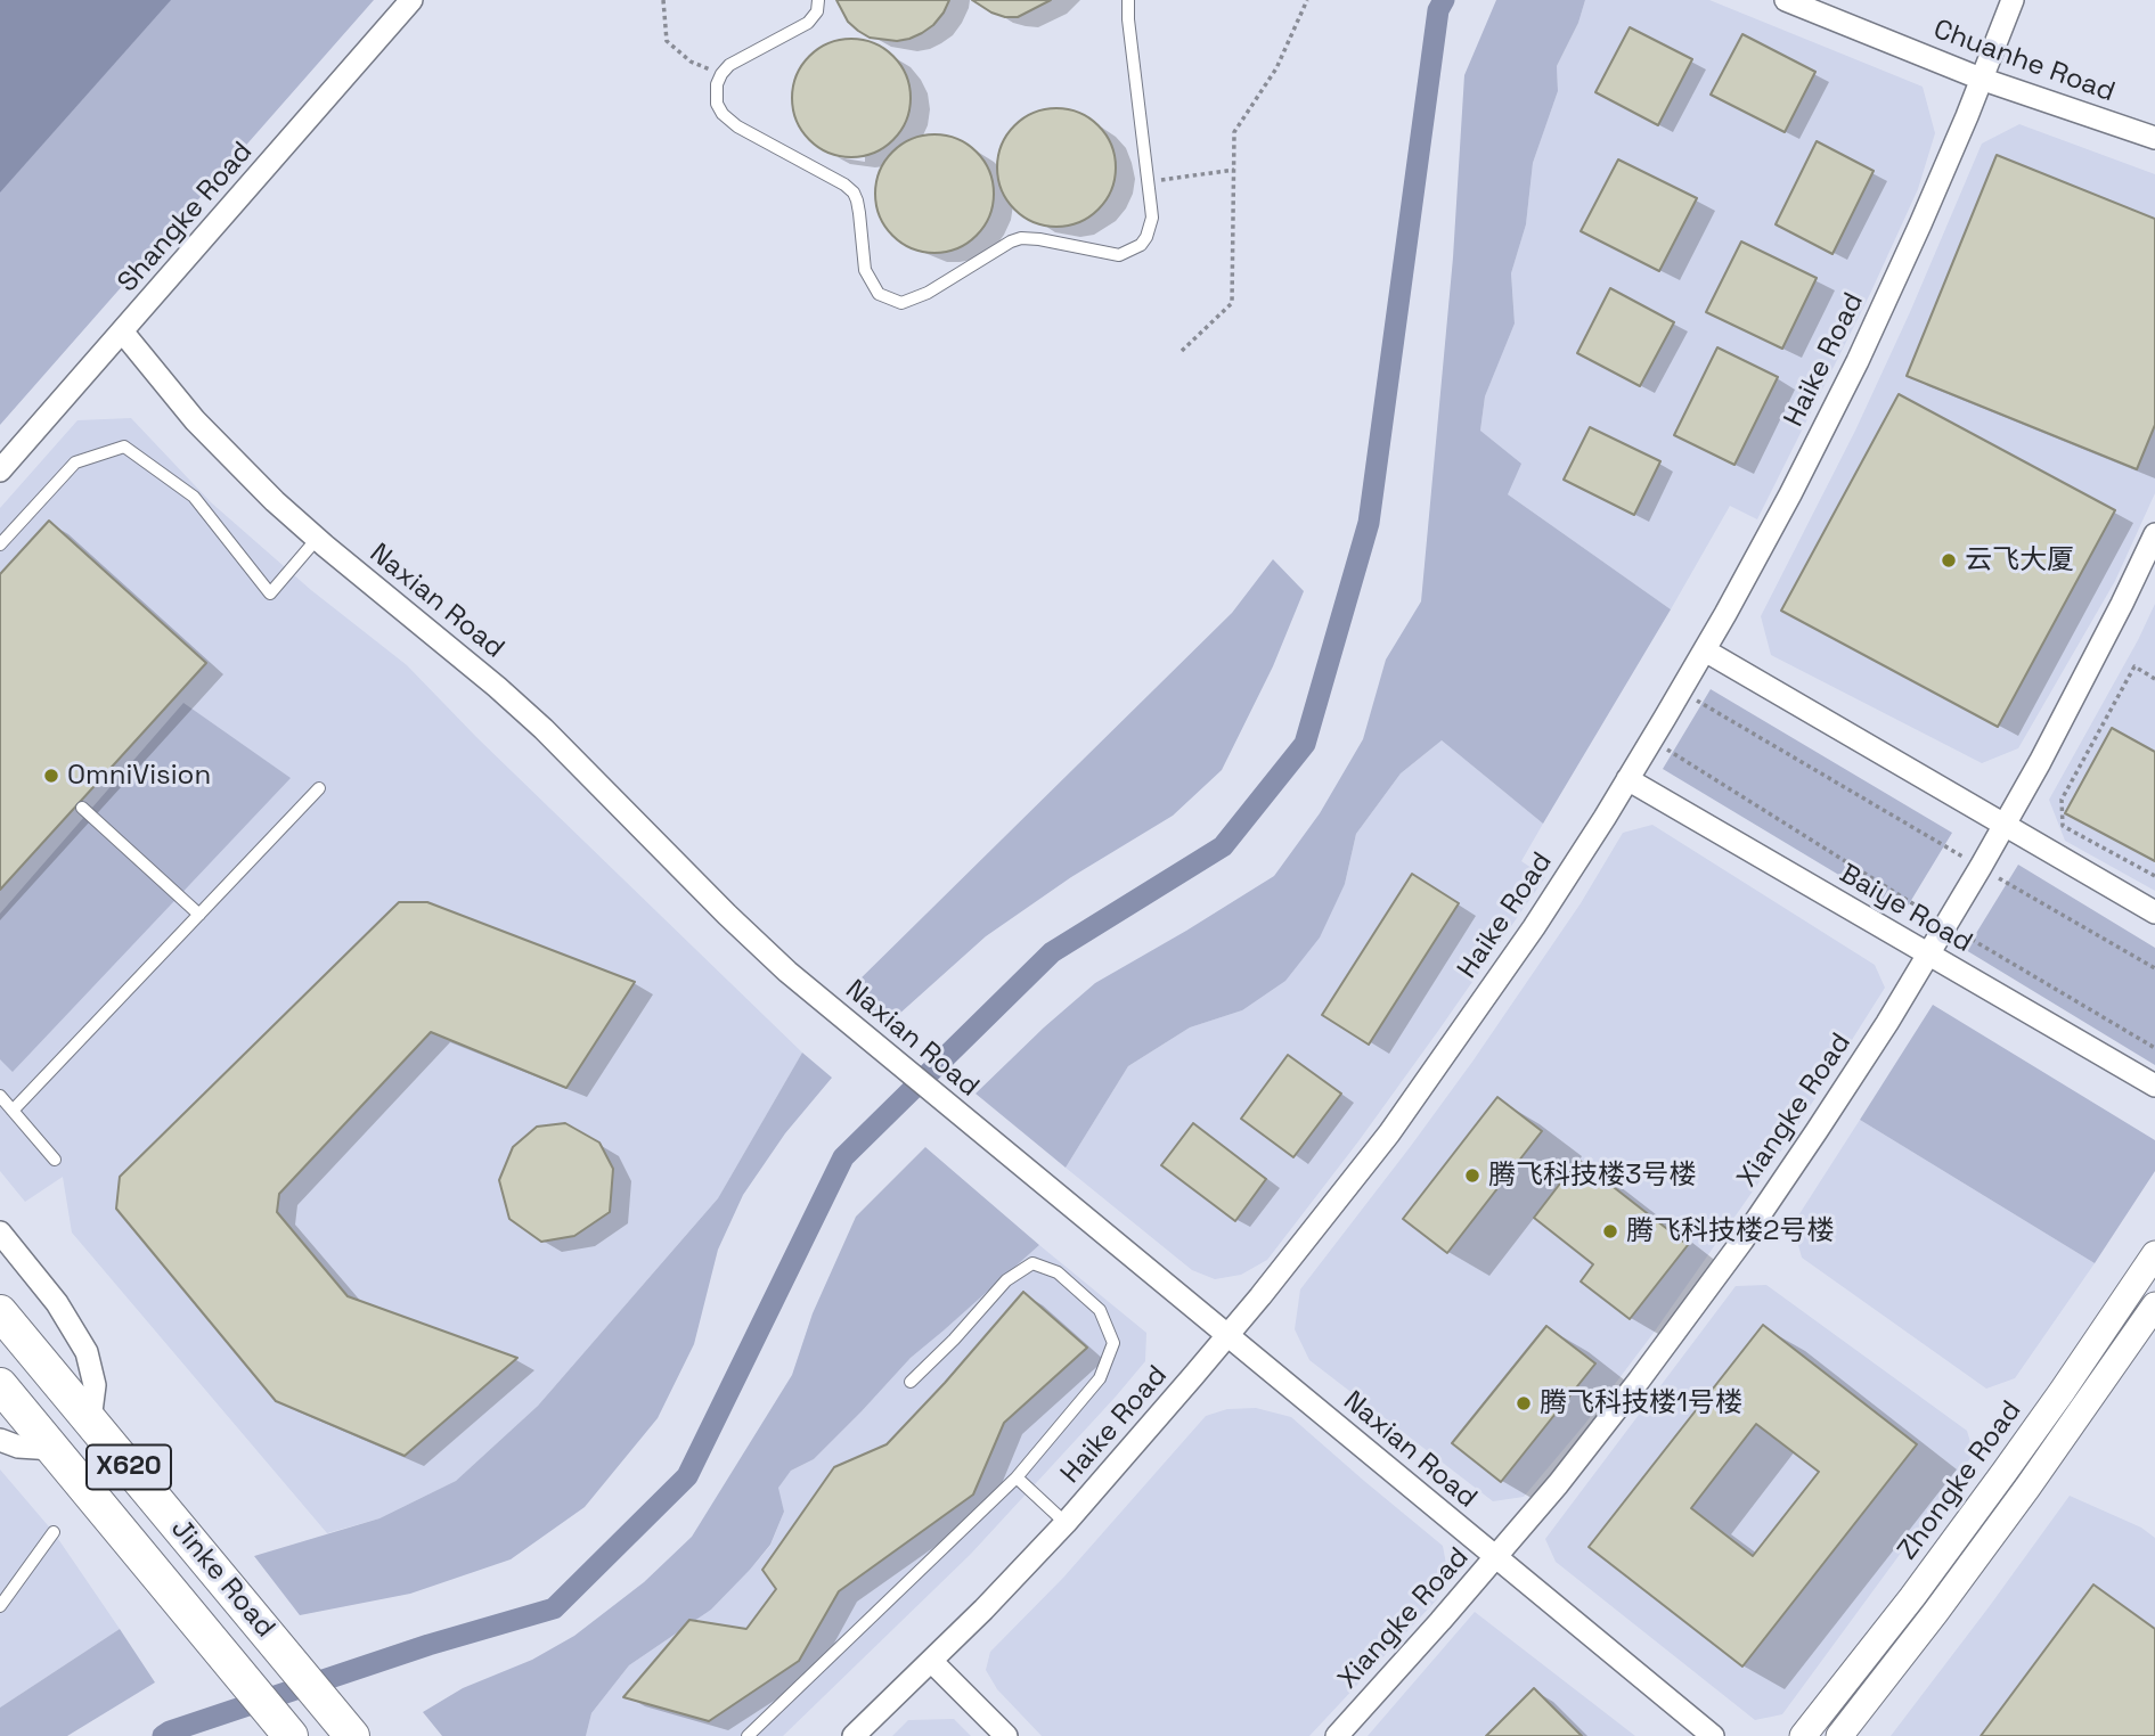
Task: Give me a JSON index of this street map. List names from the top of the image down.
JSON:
{
  "streets": {
    "main road": ["X620", "Jinke Road"],
    "street": [
      "Chuanhe Road",
      "Shangke Road",
      "Haike Road",
      "Naxian Road",
      "Baiye Road",
      "Xiangke Road",
      "Zhongke Road"
    ]
  },
  "crossings": [
    ["Chuanhe Road", "Haike Road"],
    ["Shangke Road", "Naxian Road"],
    ["Haike Road", "Naxian Road"],
    ["Haike Road", "Baiye Road"],
    ["Naxian Road", "Xiangke Road"],
    ["Baiye Road", "Xiangke Road"]
  ],
  "places": [
    "云飞大厦",
    "OmniVision",
    "腾飞科技楼3号楼",
    "腾飞科技楼2号楼",
    "腾飞科技楼1号楼"
  ]
}
